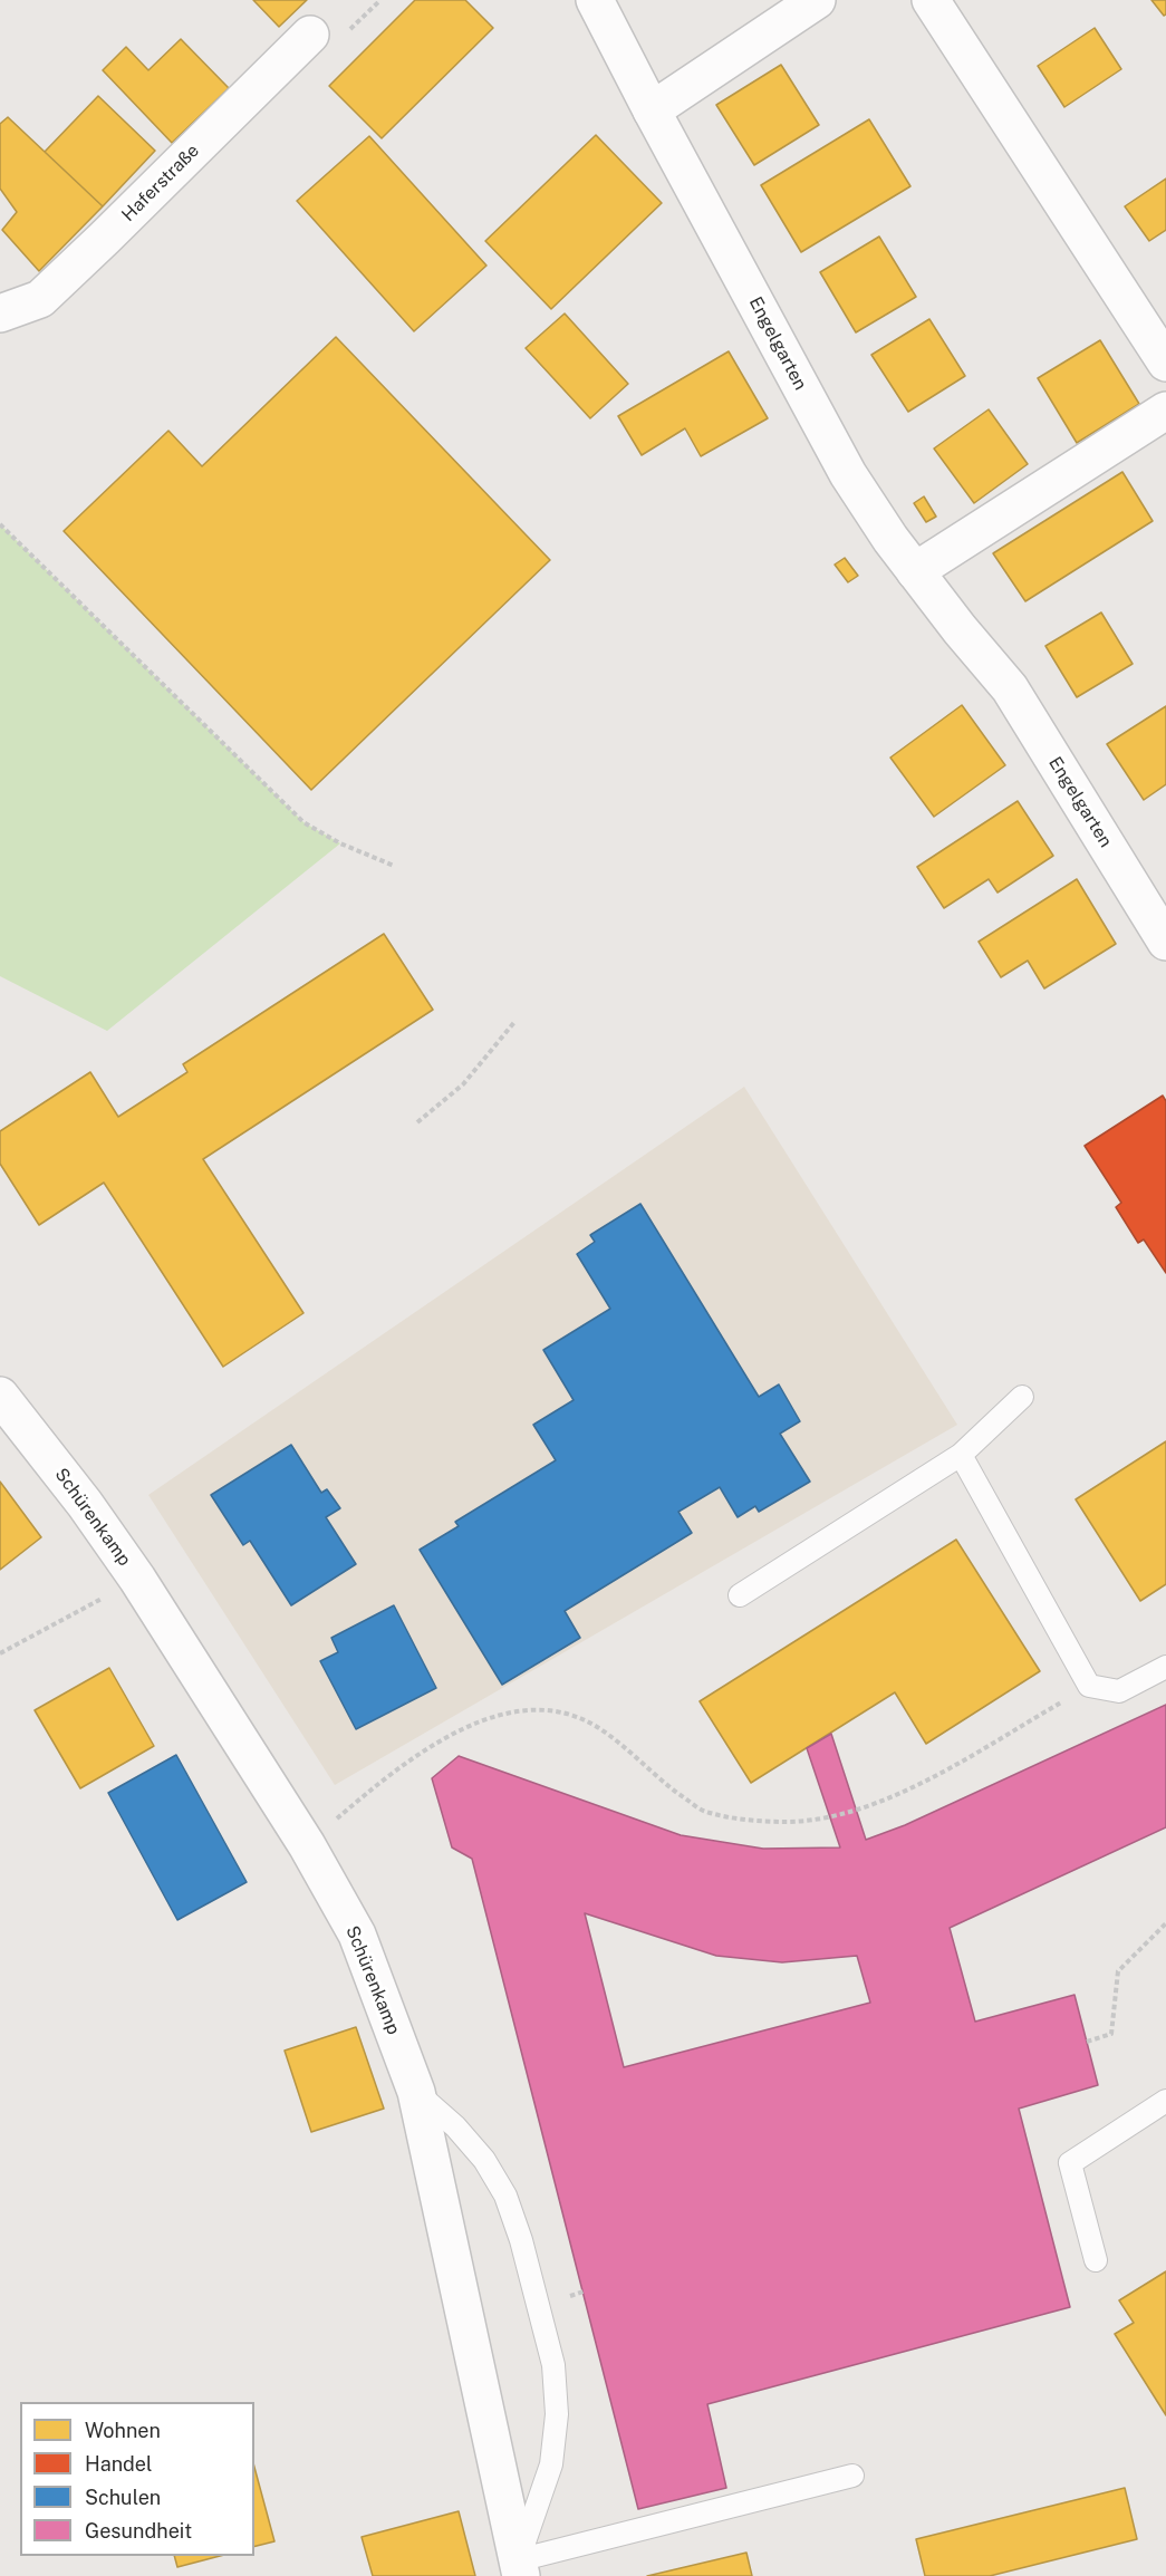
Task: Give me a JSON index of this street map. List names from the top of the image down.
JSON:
{
  "streets": {
    "street": ["Haferstraße", "Engelgarten", "Schürenkamp"]
  },
  "legend": [
    "Wohnen",
    "Handel",
    "Schulen",
    "Gesundheit"
  ]
}
